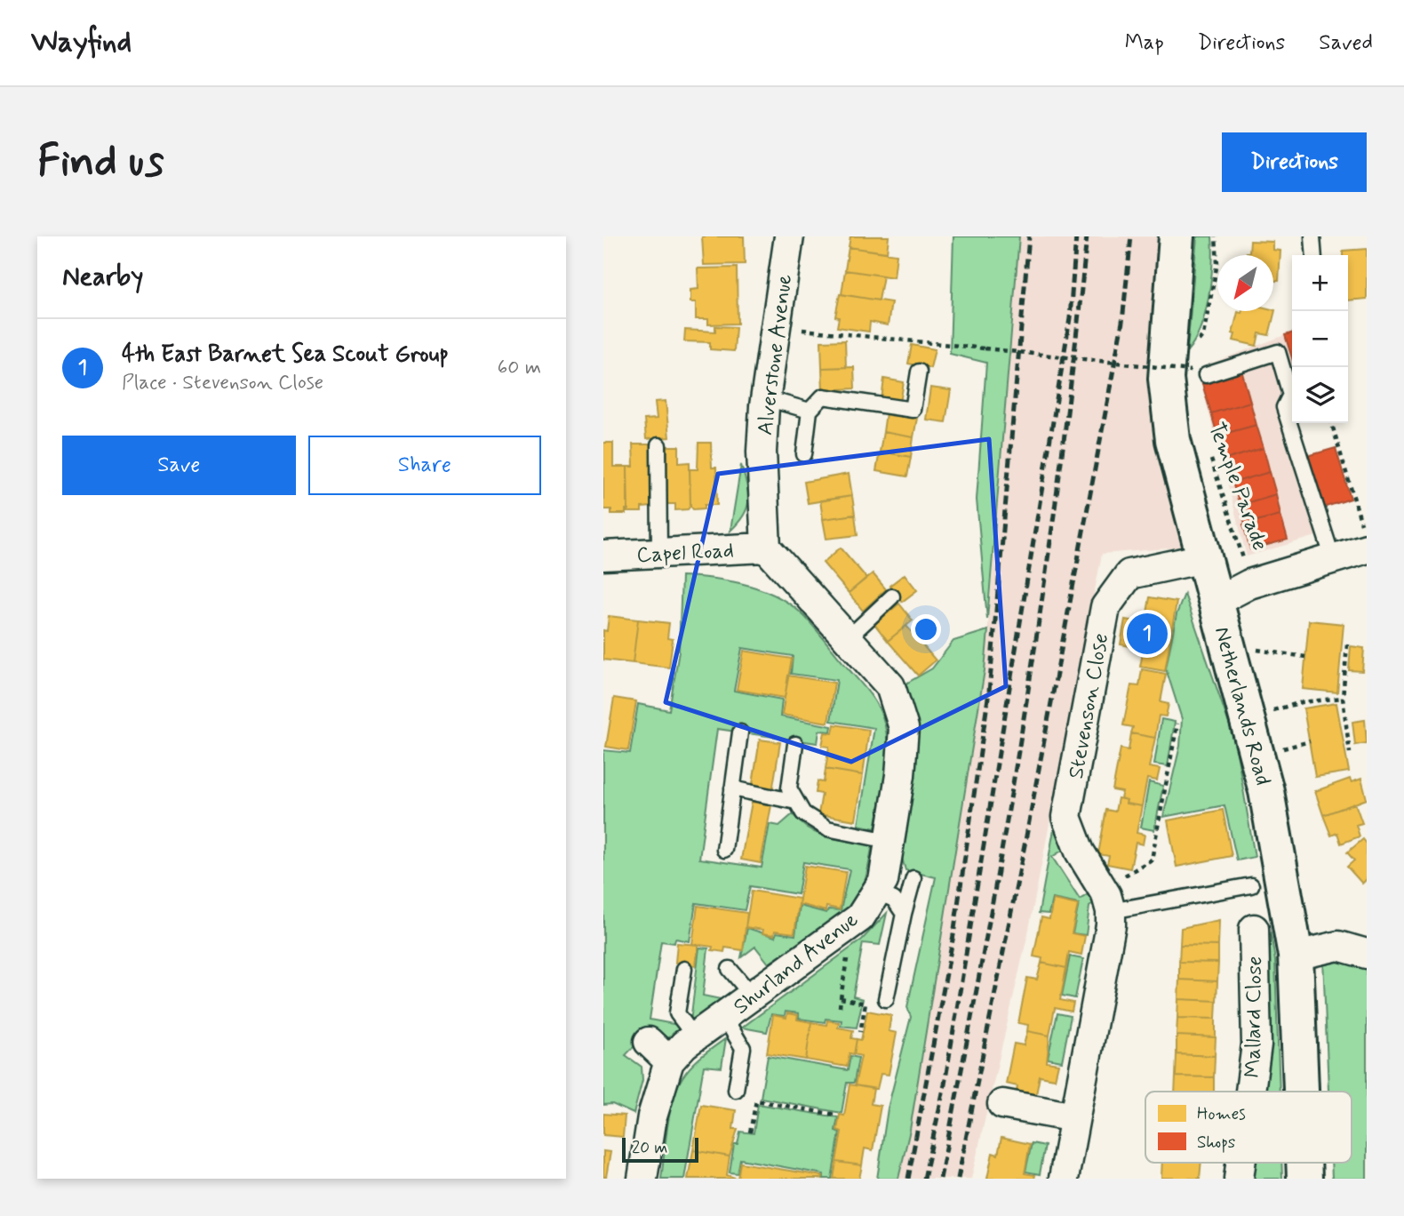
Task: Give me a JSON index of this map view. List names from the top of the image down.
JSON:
{
  "streets": {
    "street": [
      "Alverstone Avenue",
      "Capel Road",
      "Stevenson Close",
      "Netherlands Road",
      "Shurland Avenue",
      "Mallard Close"
    ],
    "path": ["Temple Parade"]
  },
  "crossings": [
    ["Alverstone Avenue", "Capel Road"],
    ["Alverstone Avenue", "Shurland Avenue"],
    ["Capel Road", "Shurland Avenue"],
    ["Stevenson Close", "Netherlands Road"]
  ],
  "legend": ["Homes", "Shops"],
  "scale_bar": "20 m",
  "north": "bottom left",
  "page": {
    "header": "Wayfind",
    "nav": ["Map", "Directions", "Saved"],
    "buttons": [
      "Directions",
      ["Save", "Share"]
    ],
    "title": "Find us",
    "heading": "Nearby",
    "map_buttons": ["+", "−"],
    "list": [
      {
        "mark": "1",
        "name": "4th East Barnet Sea Scout Group",
        "note": "Place · Stevenson Close",
        "value": "60 m"
      }
    ],
    "pins": "1",
    "scale": "20 m"
  }
}
